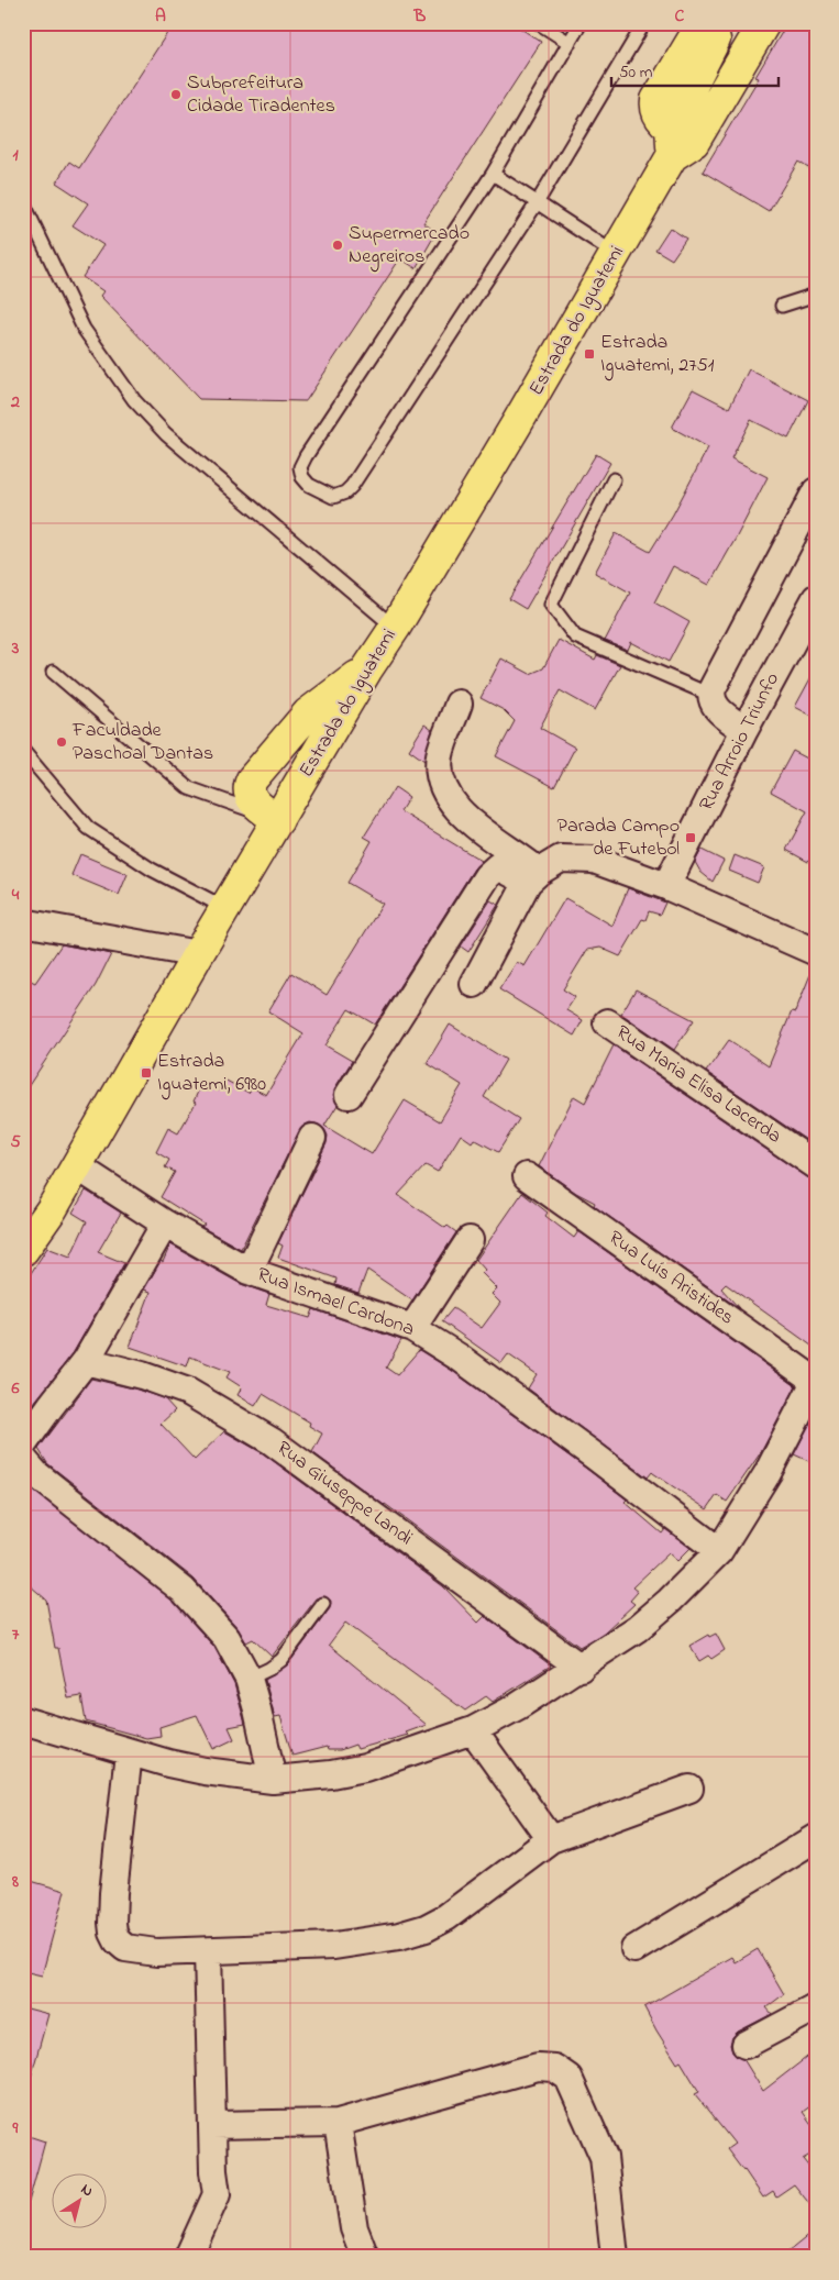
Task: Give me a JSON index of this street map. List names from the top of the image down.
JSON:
{
  "streets": {
    "main road": ["Estrada do Iguatemi"],
    "street": [
      "Rua Arroio Triunfo",
      "Rua Maria Elisa Lacerda",
      "Rua Luís Aristides",
      "Rua Ismael Cardona",
      "Rua Giuseppe Landi"
    ]
  },
  "crossings": [
    ["Estrada do Iguatemi", "Rua Ismael Cardona"]
  ],
  "places": {
    "other": ["Subprefeitura Cidade Tiradentes", "Supermercado Negreiros", "Faculdade Paschoal Dantas"],
    "transit": ["Estrada Iguatemi, 2751", "Parada Campo de Futebol", "Estrada Iguatemi, 6980"]
  },
  "scale_bar": "50 m",
  "north": "top right",
  "grid": {
    "columns": ["A", "B", "C"],
    "rows": [
      "1",
      "2",
      "3",
      "4",
      "5",
      "6",
      "7",
      "8",
      "9"
    ]
  }
}
